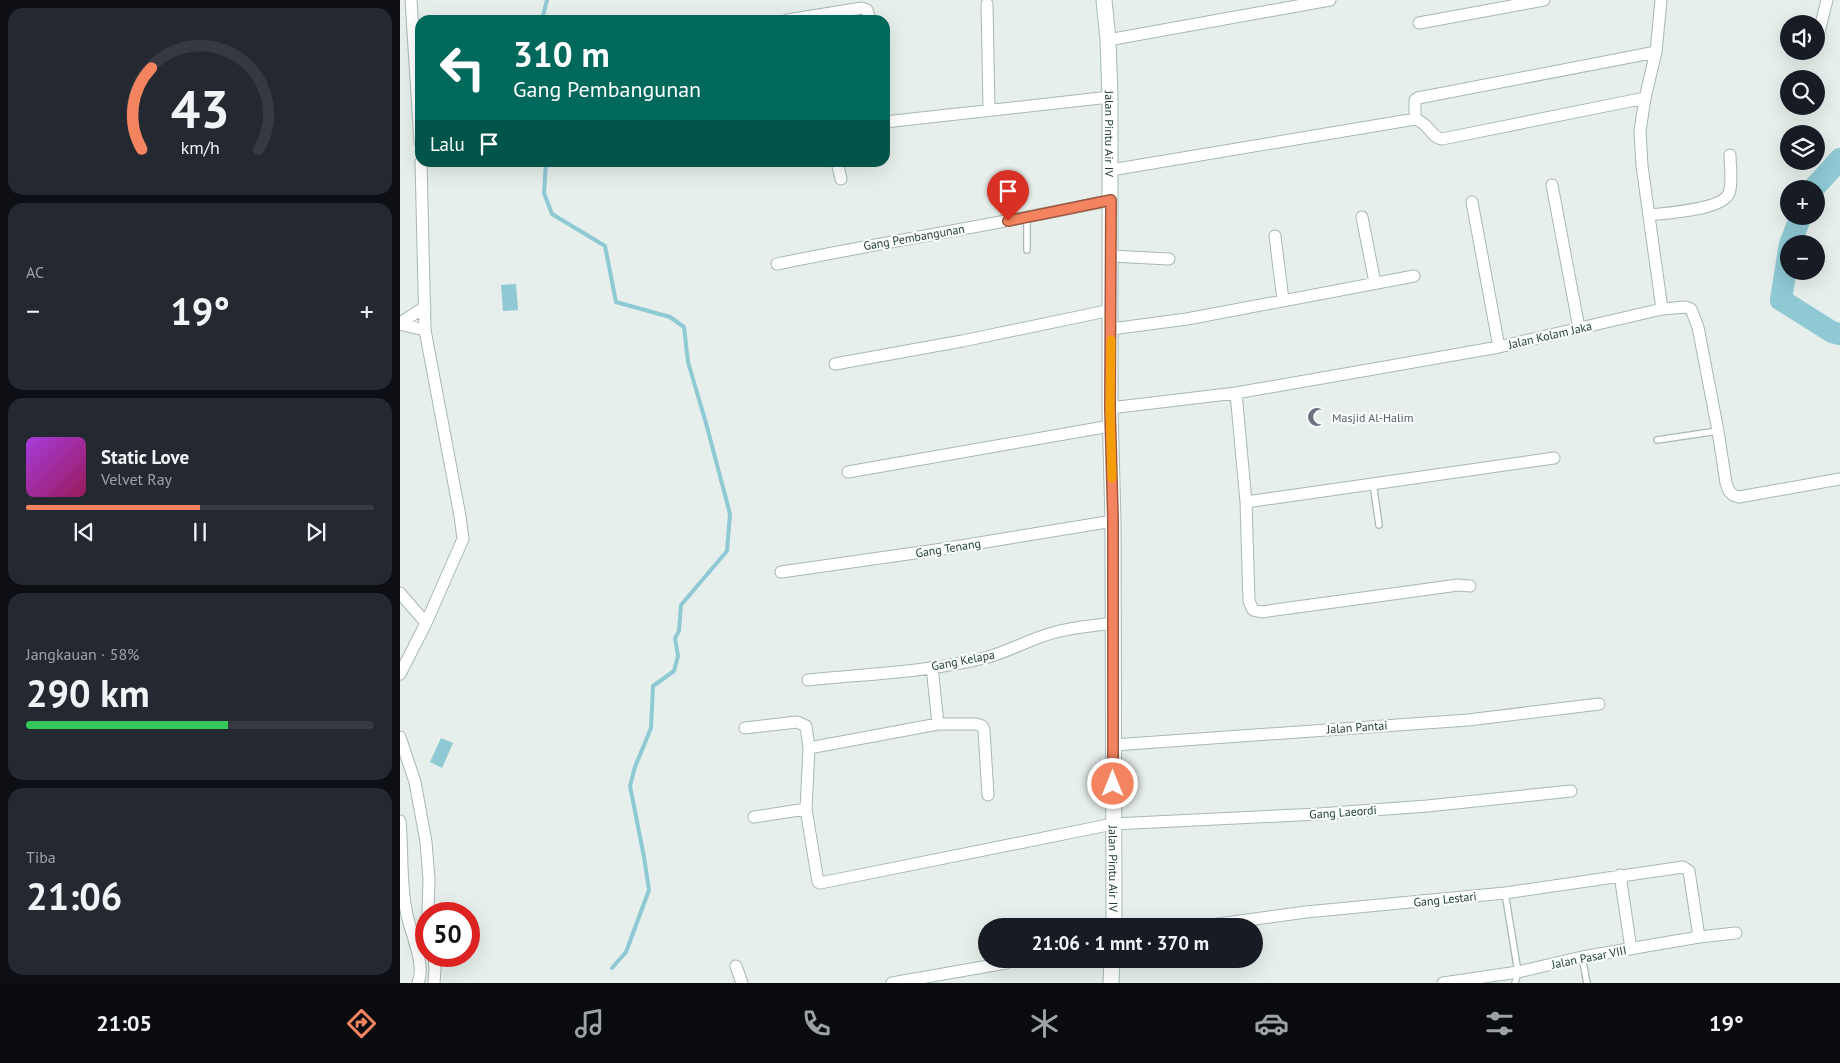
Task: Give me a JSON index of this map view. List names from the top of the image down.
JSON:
{
  "streets": {
    "main road": ["Jalan Pintu Air IV"],
    "street": [
      "Gang Pembangunan",
      "Jalan Kolam Jaka",
      "Gang Tenang",
      "Gang Kelapa",
      "Jalan Pantai",
      "Gang Laeordi",
      "Gang Lestari",
      "Jalan Pasar VIII"
    ]
  },
  "crossings": [
    ["Jalan Pintu Air IV", "Gang Pembangunan"],
    ["Jalan Pintu Air IV", "Jalan Kolam Jaka"],
    ["Jalan Pintu Air IV", "Gang Tenang"],
    ["Jalan Pintu Air IV", "Gang Kelapa"],
    ["Jalan Pintu Air IV", "Jalan Pantai"],
    ["Jalan Pintu Air IV", "Gang Laeordi"],
    ["Gang Lestari", "Jalan Pasar VIII"]
  ],
  "places": {
    "mosque": ["Masjid Al-Halim"]
  },
  "page": {
    "map_buttons": ["+", "−"],
    "turn": ["310 m", "Gang Pembangunan"],
    "then": "Lalu",
    "tile": [
      "AC",
      ["Jangkauan · 58%", "290 km"],
      ["Tiba", "21:06"]
    ],
    "heat": ["−", "19°", "+"],
    "song": ["Static Love", "Velvet Ray"],
    "limit": "50",
    "trip": "21:06 · 1 mnt · 370 m",
    "tabs": ["21:05", "19°"],
    "gauge": ["43", "km/h"]
  }
}
